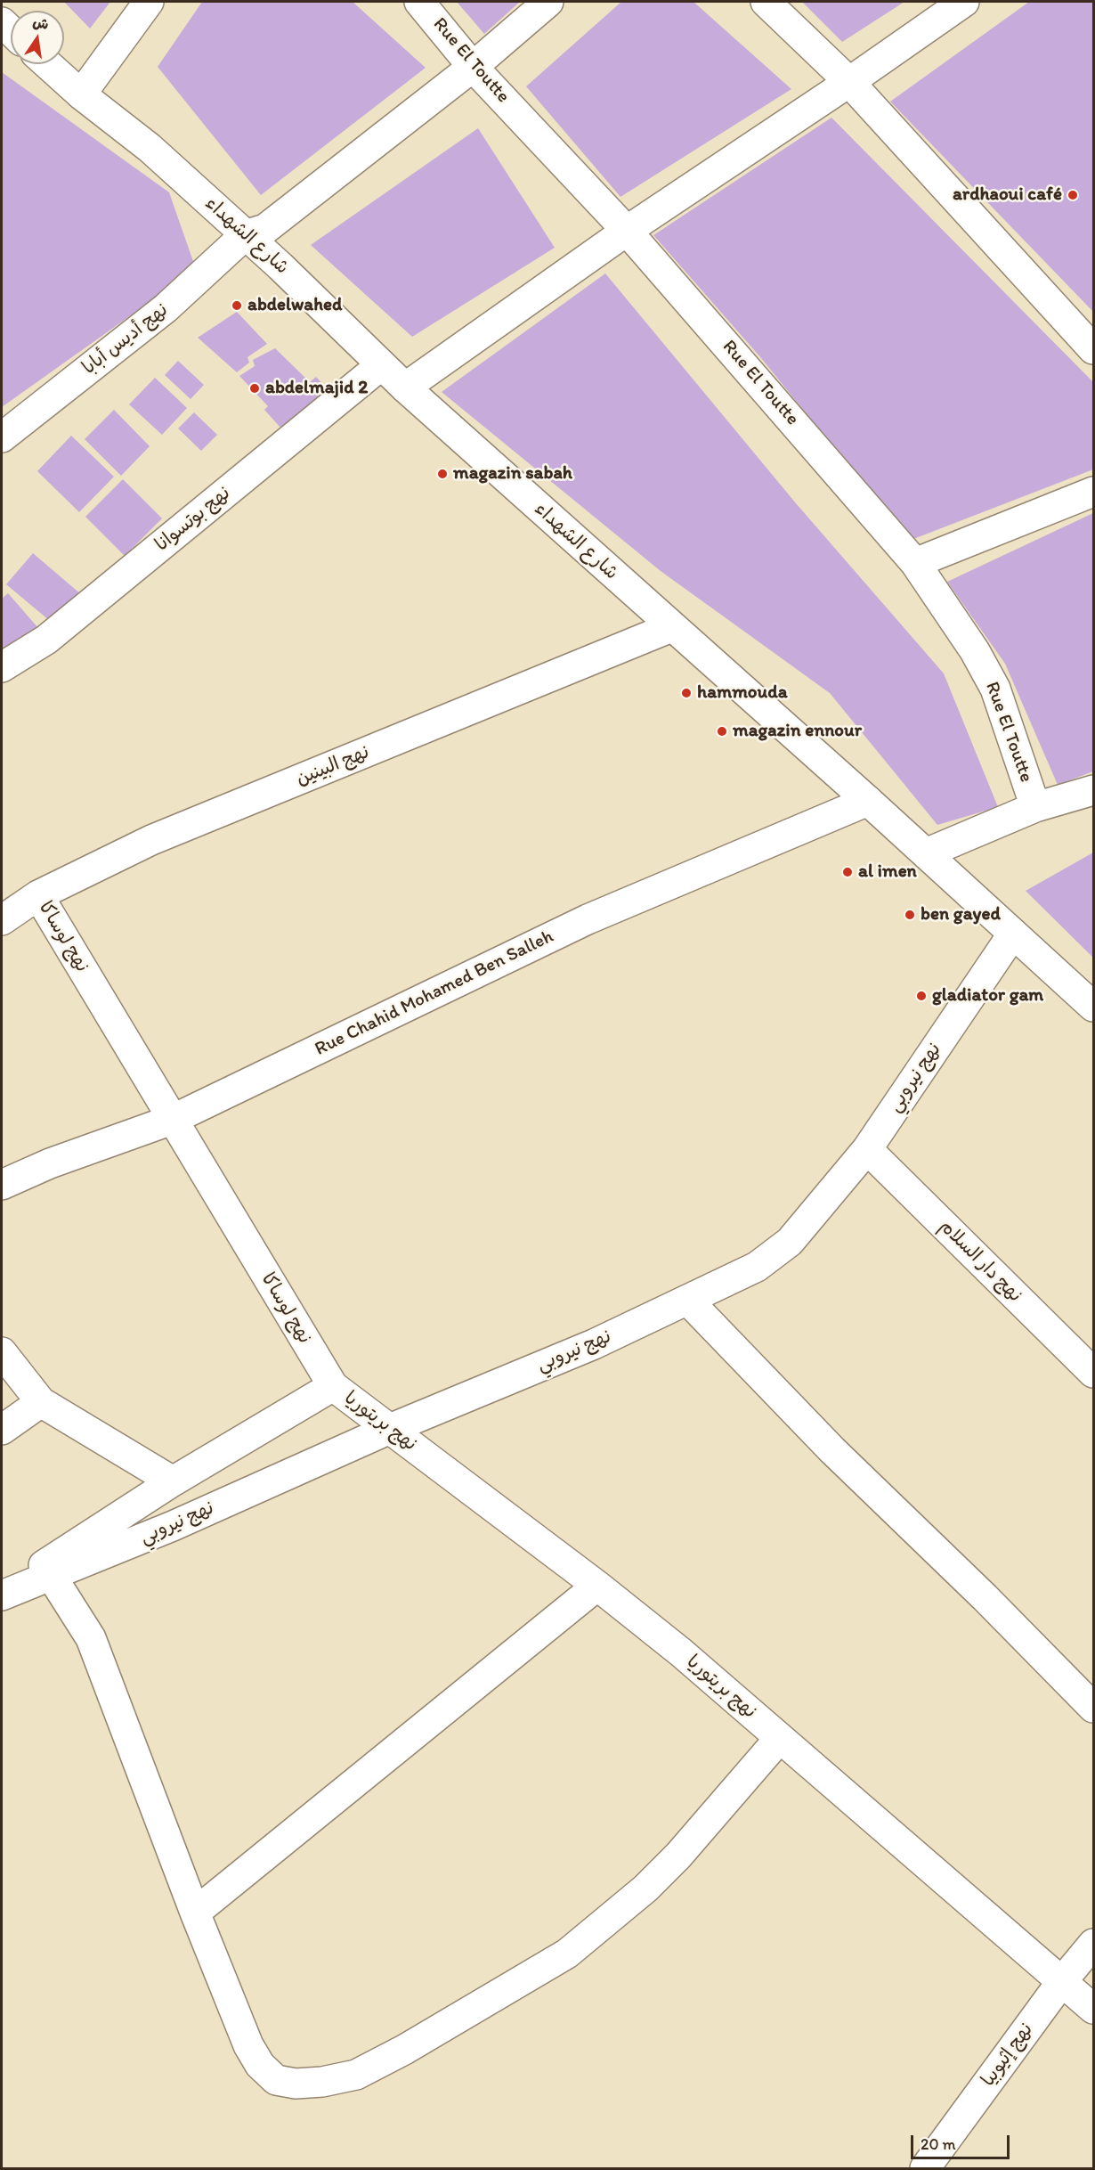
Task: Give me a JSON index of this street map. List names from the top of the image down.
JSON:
{
  "streets": {
    "street": [
      "Rue El Toutte",
      "شارع الشهداء",
      "نهج أديس أبابا",
      "نهج بوتسوانا",
      "نهج البينين",
      "نهج لوساكا",
      "Rue Chahid Mohamed Ben Salleh",
      "نهج نيروبي",
      "نهج دار السلام",
      "نهج بريتوريا",
      "نهج إثيوبيا"
    ]
  },
  "crossings": [
    ["شارع الشهداء", "نهج أديس أبابا"],
    ["شارع الشهداء", "نهج بوتسوانا"],
    ["شارع الشهداء", "نهج البينين"],
    ["شارع الشهداء", "Rue Chahid Mohamed Ben Salleh"],
    ["شارع الشهداء", "نهج نيروبي"],
    ["نهج البينين", "نهج لوساكا"],
    ["نهج لوساكا", "Rue Chahid Mohamed Ben Salleh"],
    ["نهج لوساكا", "نهج بريتوريا"],
    ["نهج نيروبي", "نهج دار السلام"],
    ["نهج نيروبي", "نهج بريتوريا"],
    ["نهج بريتوريا", "نهج إثيوبيا"]
  ],
  "places": [
    "ardhaoui café",
    "abdelwahed",
    "abdelmajid 2",
    "magazin sabah",
    "hammouda",
    "magazin ennour",
    "al imen",
    "ben gayed",
    "gladiator gam"
  ],
  "scale_bar": "20 m",
  "north": "top"
}
